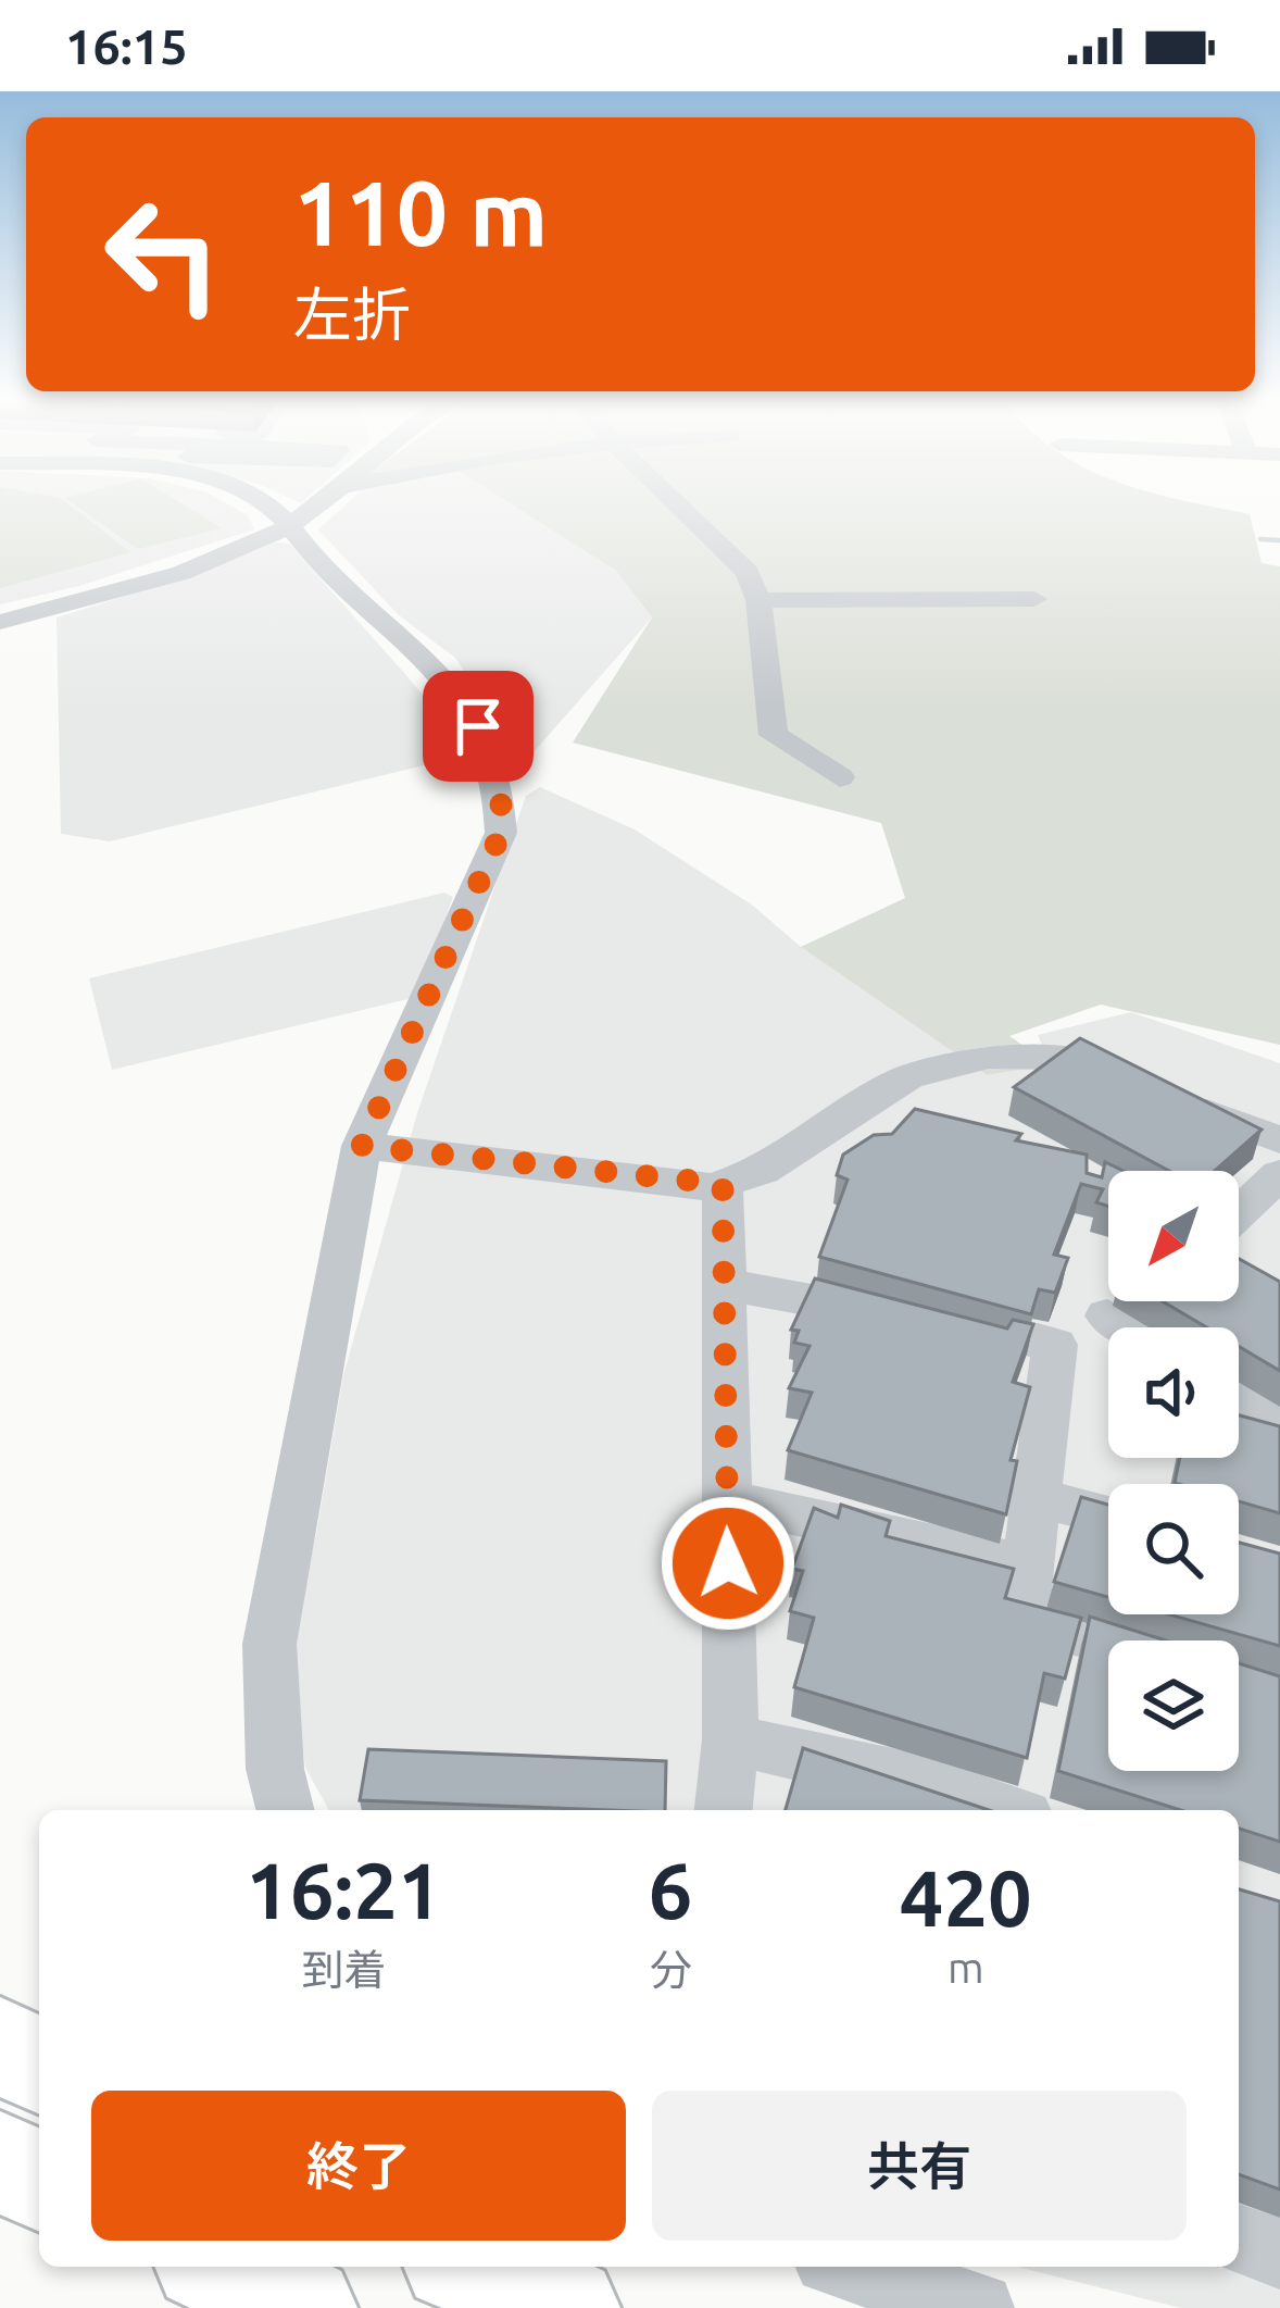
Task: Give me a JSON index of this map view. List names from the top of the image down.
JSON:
{
  "north": "bottom left",
  "page": {
    "status": "16:15",
    "turn": ["110 m", "左折"],
    "eta": [
      "16:21",
      "到着",
      "6",
      "分",
      "420",
      "m"
    ],
    "buttons": ["終了", "共有"]
  }
}
